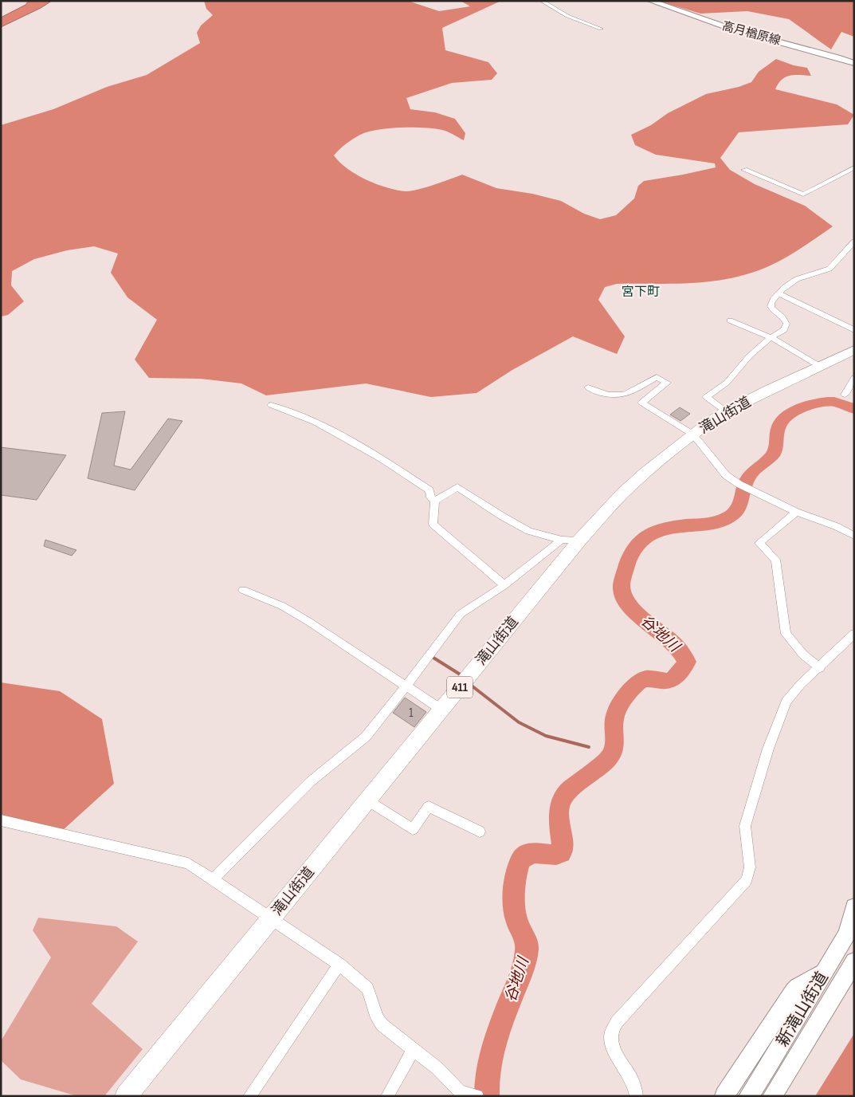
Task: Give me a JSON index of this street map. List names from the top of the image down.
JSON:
{
  "streets": {
    "highway": ["滝山街道", "411"],
    "main road": ["高月楢原線", "新滝山街道"]
  },
  "districts": ["宮下町"],
  "water": ["谷地川"],
  "house_numbers": ["1"]
}
